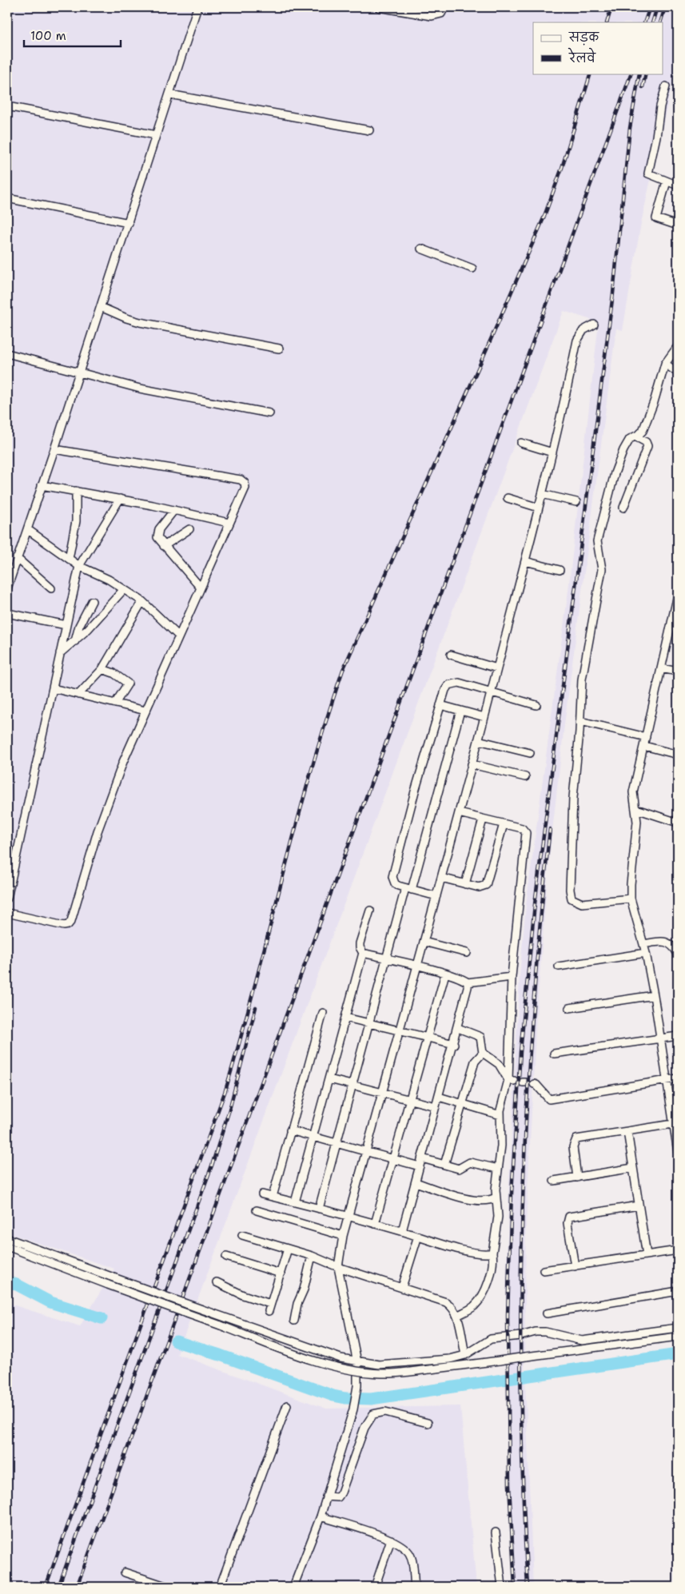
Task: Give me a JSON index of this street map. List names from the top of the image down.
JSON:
{
  "legend": ["सड़क", "रेलवे"],
  "scale_bar": "100 m"
}
